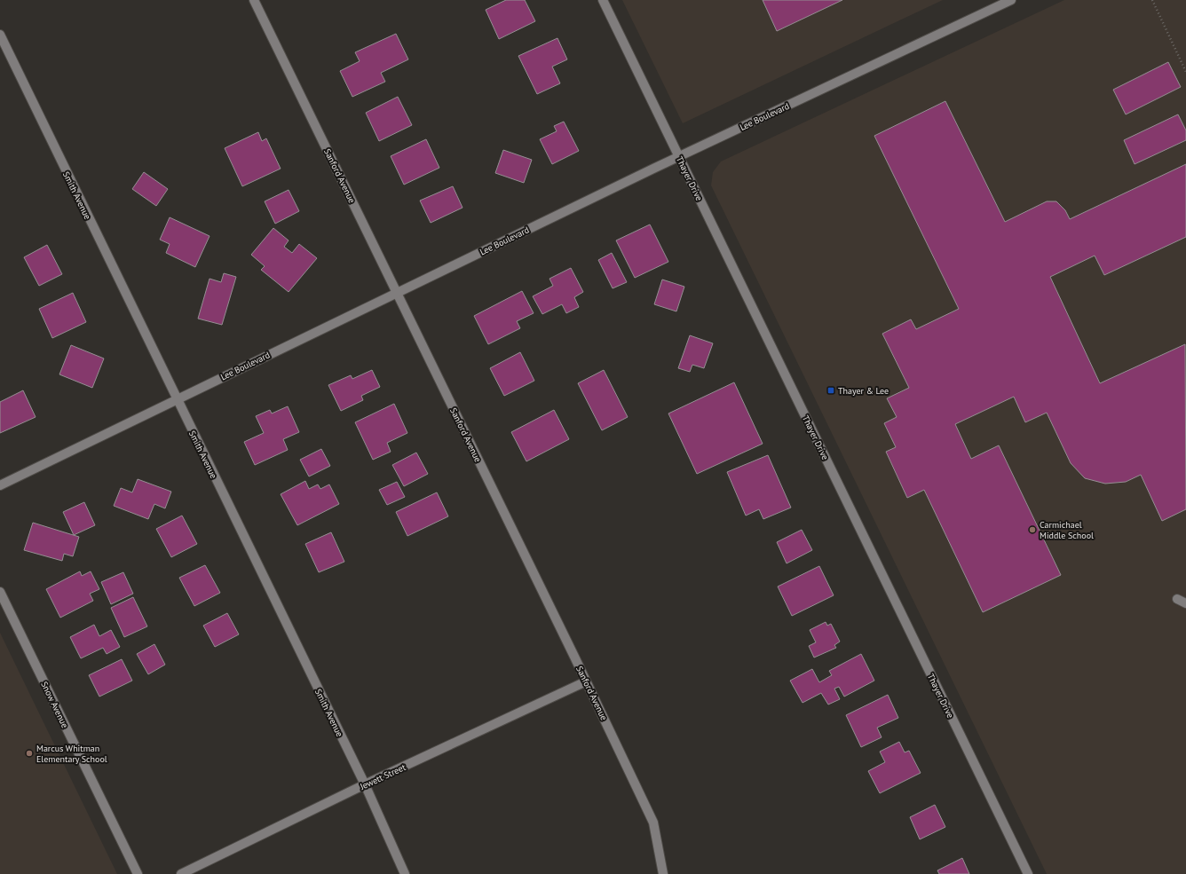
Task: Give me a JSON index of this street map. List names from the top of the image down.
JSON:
{
  "streets": {
    "street": [
      "Lee Boulevard",
      "Sanford Avenue",
      "Thayer Drive",
      "Smith Avenue",
      "Snow Avenue",
      "Jewett Street"
    ]
  },
  "crossings": [
    ["Lee Boulevard", "Sanford Avenue"],
    ["Lee Boulevard", "Thayer Drive"],
    ["Lee Boulevard", "Smith Avenue"],
    ["Sanford Avenue", "Jewett Street"],
    ["Smith Avenue", "Jewett Street"]
  ],
  "places": {
    "transit": ["Thayer & Lee"],
    "other": ["Carmichael Middle School", "Marcus Whitman Elementary School"]
  }
}
